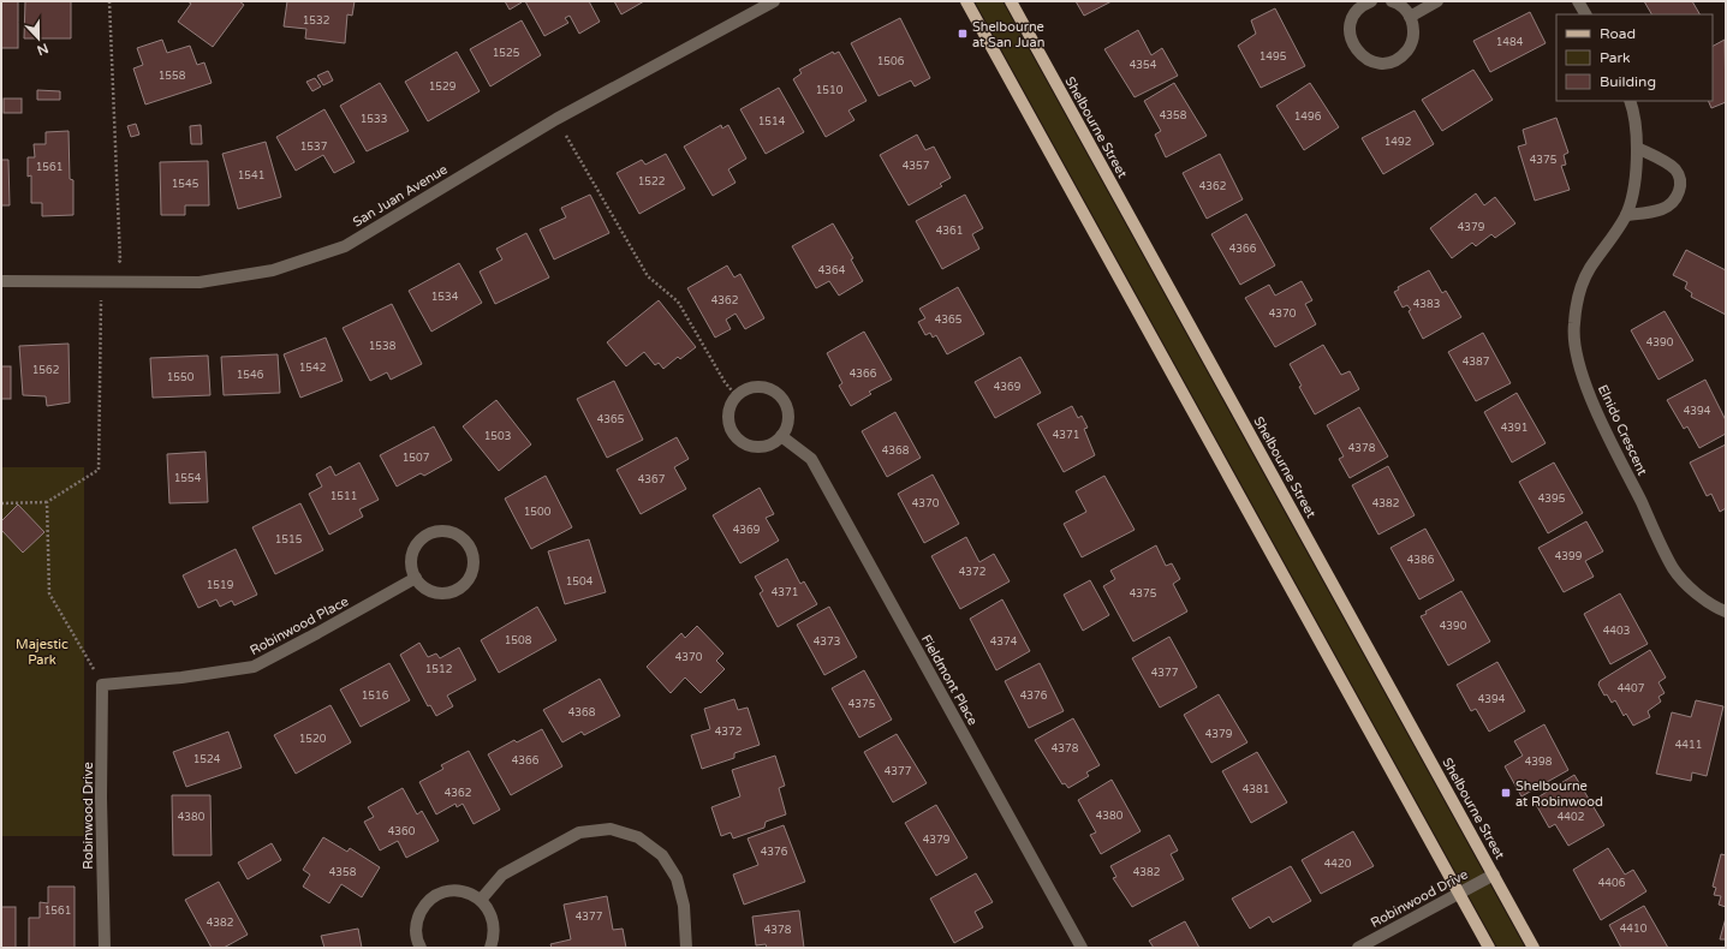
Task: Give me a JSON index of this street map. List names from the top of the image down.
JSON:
{
  "streets": {
    "main road": ["Shelbourne Street"],
    "street": [
      "San Juan Avenue",
      "Elnido Crescent",
      "Robinwood Place",
      "Fieldmont Place",
      "Robinwood Drive"
    ]
  },
  "crossings": [
    ["Shelbourne Street", "Robinwood Drive"],
    ["Robinwood Place", "Robinwood Drive"]
  ],
  "parks": ["Majestic Park"],
  "places": {
    "transit": ["Shelbourne at San Juan", "Shelbourne at Robinwood"]
  },
  "house_numbers": [
    "1532",
    "1484",
    "1525",
    "1495",
    "1506",
    "4354",
    "1558",
    "1529",
    "1510",
    "4358",
    "1496",
    "1533",
    "1514",
    "1492",
    "1537",
    "4375",
    "4357",
    "1561",
    "1541",
    "1522",
    "1545",
    "4362",
    "4379",
    "4361",
    "4366",
    "4364",
    "1534",
    "4362",
    "4383",
    "4370",
    "4365",
    "4390",
    "1538",
    "4387",
    "1542",
    "1562",
    "4366",
    "1546",
    "1550",
    "4369",
    "4394",
    "4365",
    "4391",
    "4371",
    "1503",
    "4378",
    "4368",
    "1507",
    "1554",
    "4367",
    "1511",
    "4395",
    "4370",
    "4382",
    "1500",
    "4369",
    "1515",
    "4399",
    "4386",
    "4372",
    "1504",
    "1519",
    "4371",
    "4375",
    "4390",
    "4403",
    "1508",
    "4373",
    "4374",
    "4370",
    "1512",
    "4377",
    "4407",
    "1516",
    "4376",
    "4394",
    "4375",
    "4368",
    "4372",
    "4379",
    "1520",
    "4411",
    "4378",
    "1524",
    "4366",
    "4398",
    "4377",
    "4381",
    "4362",
    "4380",
    "4380",
    "4402",
    "4360",
    "4379",
    "4376",
    "4420",
    "4358",
    "4382",
    "4406",
    "1561",
    "4377",
    "4382",
    "4410",
    "4378"
  ],
  "legend": ["Road", "Park", "Building"],
  "north": "bottom"
}
